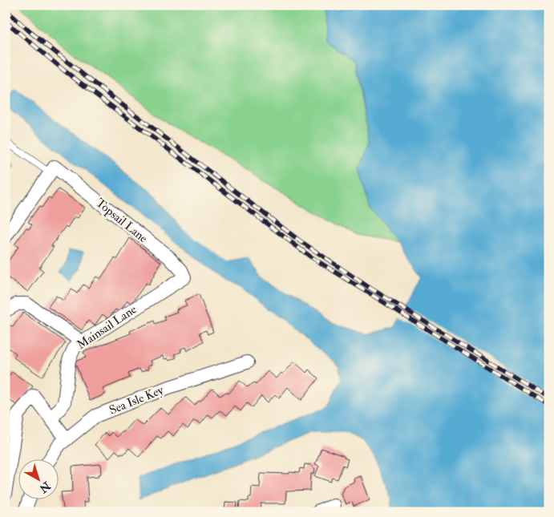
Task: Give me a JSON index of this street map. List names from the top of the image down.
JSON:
{
  "streets": {
    "street": ["Topsail Lane", "Mainsail Lane", "Sea Isle Key"]
  },
  "crossings": [
    ["Topsail Lane", "Mainsail Lane"]
  ],
  "north": "bottom right"
}
